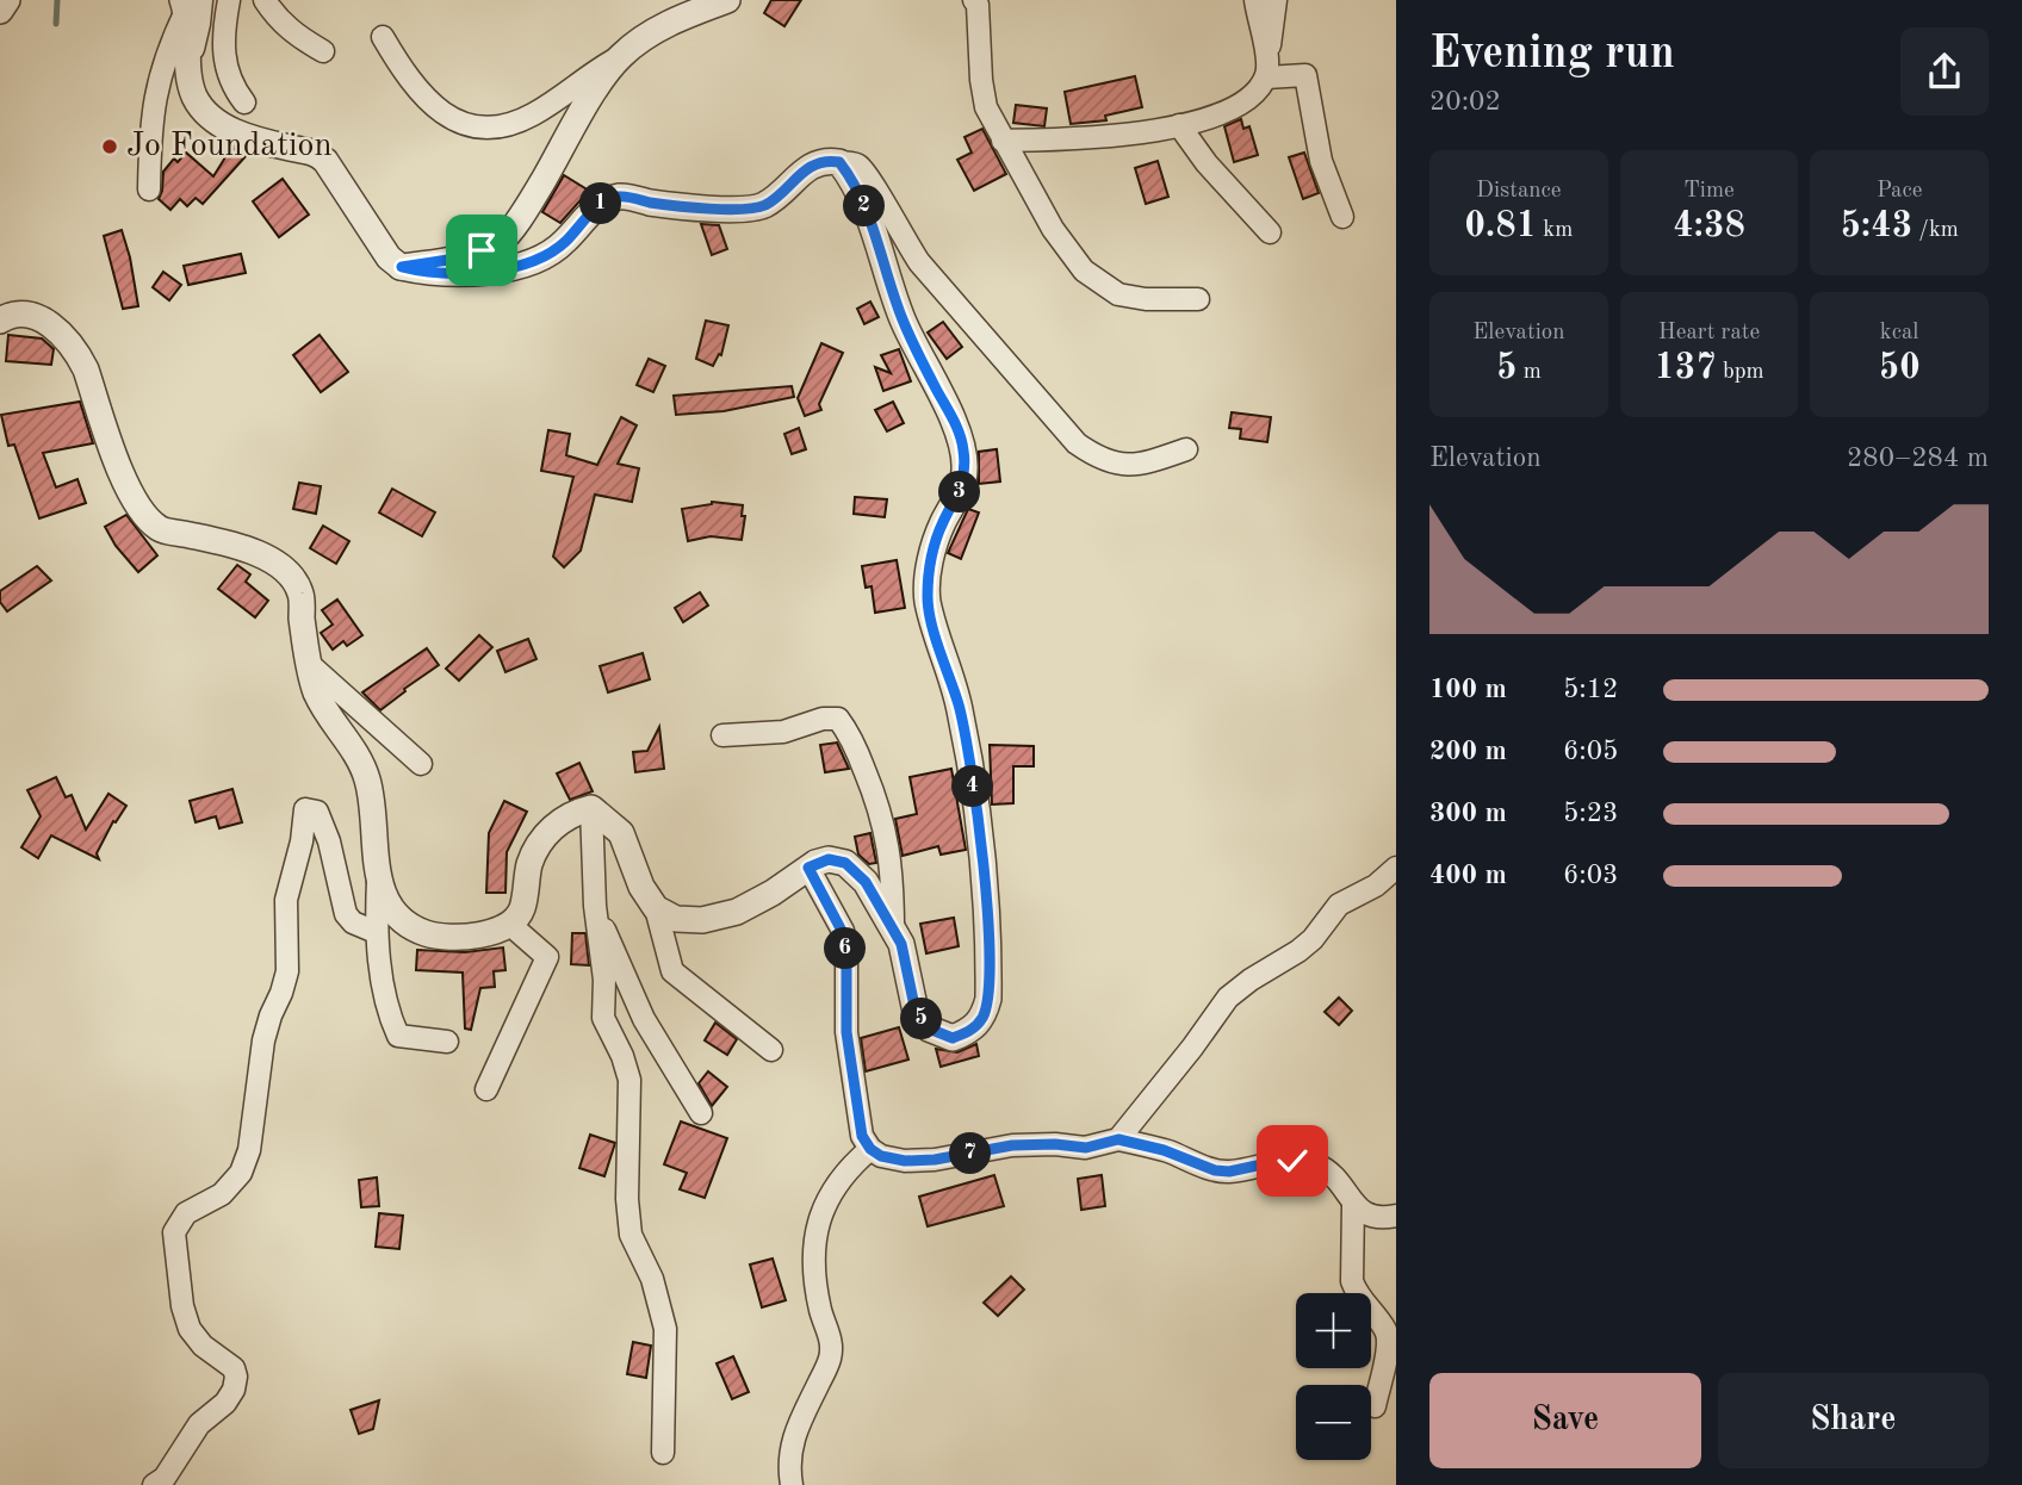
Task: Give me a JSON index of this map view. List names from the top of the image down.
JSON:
{
  "places": ["Jo Foundation"],
  "page": {
    "heading": ["Evening run", "20:02"],
    "stats": [
      ["Distance", "0.81 km"],
      ["Time", "4:38"],
      ["Pace", "5:43 /km"],
      ["Elevation", "5 m"],
      ["Heart rate", "137 bpm"],
      ["kcal", "50"]
    ],
    "pins": [
      "1",
      "2",
      "3",
      "4",
      "6",
      "5",
      "7"
    ],
    "chart": ["Elevation", "280–284 m"],
    "list": [
      {
        "name": "100 m",
        "note": "5:12"
      },
      {
        "name": "200 m",
        "note": "6:05"
      },
      {
        "name": "300 m",
        "note": "5:23"
      },
      {
        "name": "400 m",
        "note": "6:03"
      }
    ],
    "map_buttons": ["+", "−"],
    "buttons": ["Save", "Share"]
  }
}
